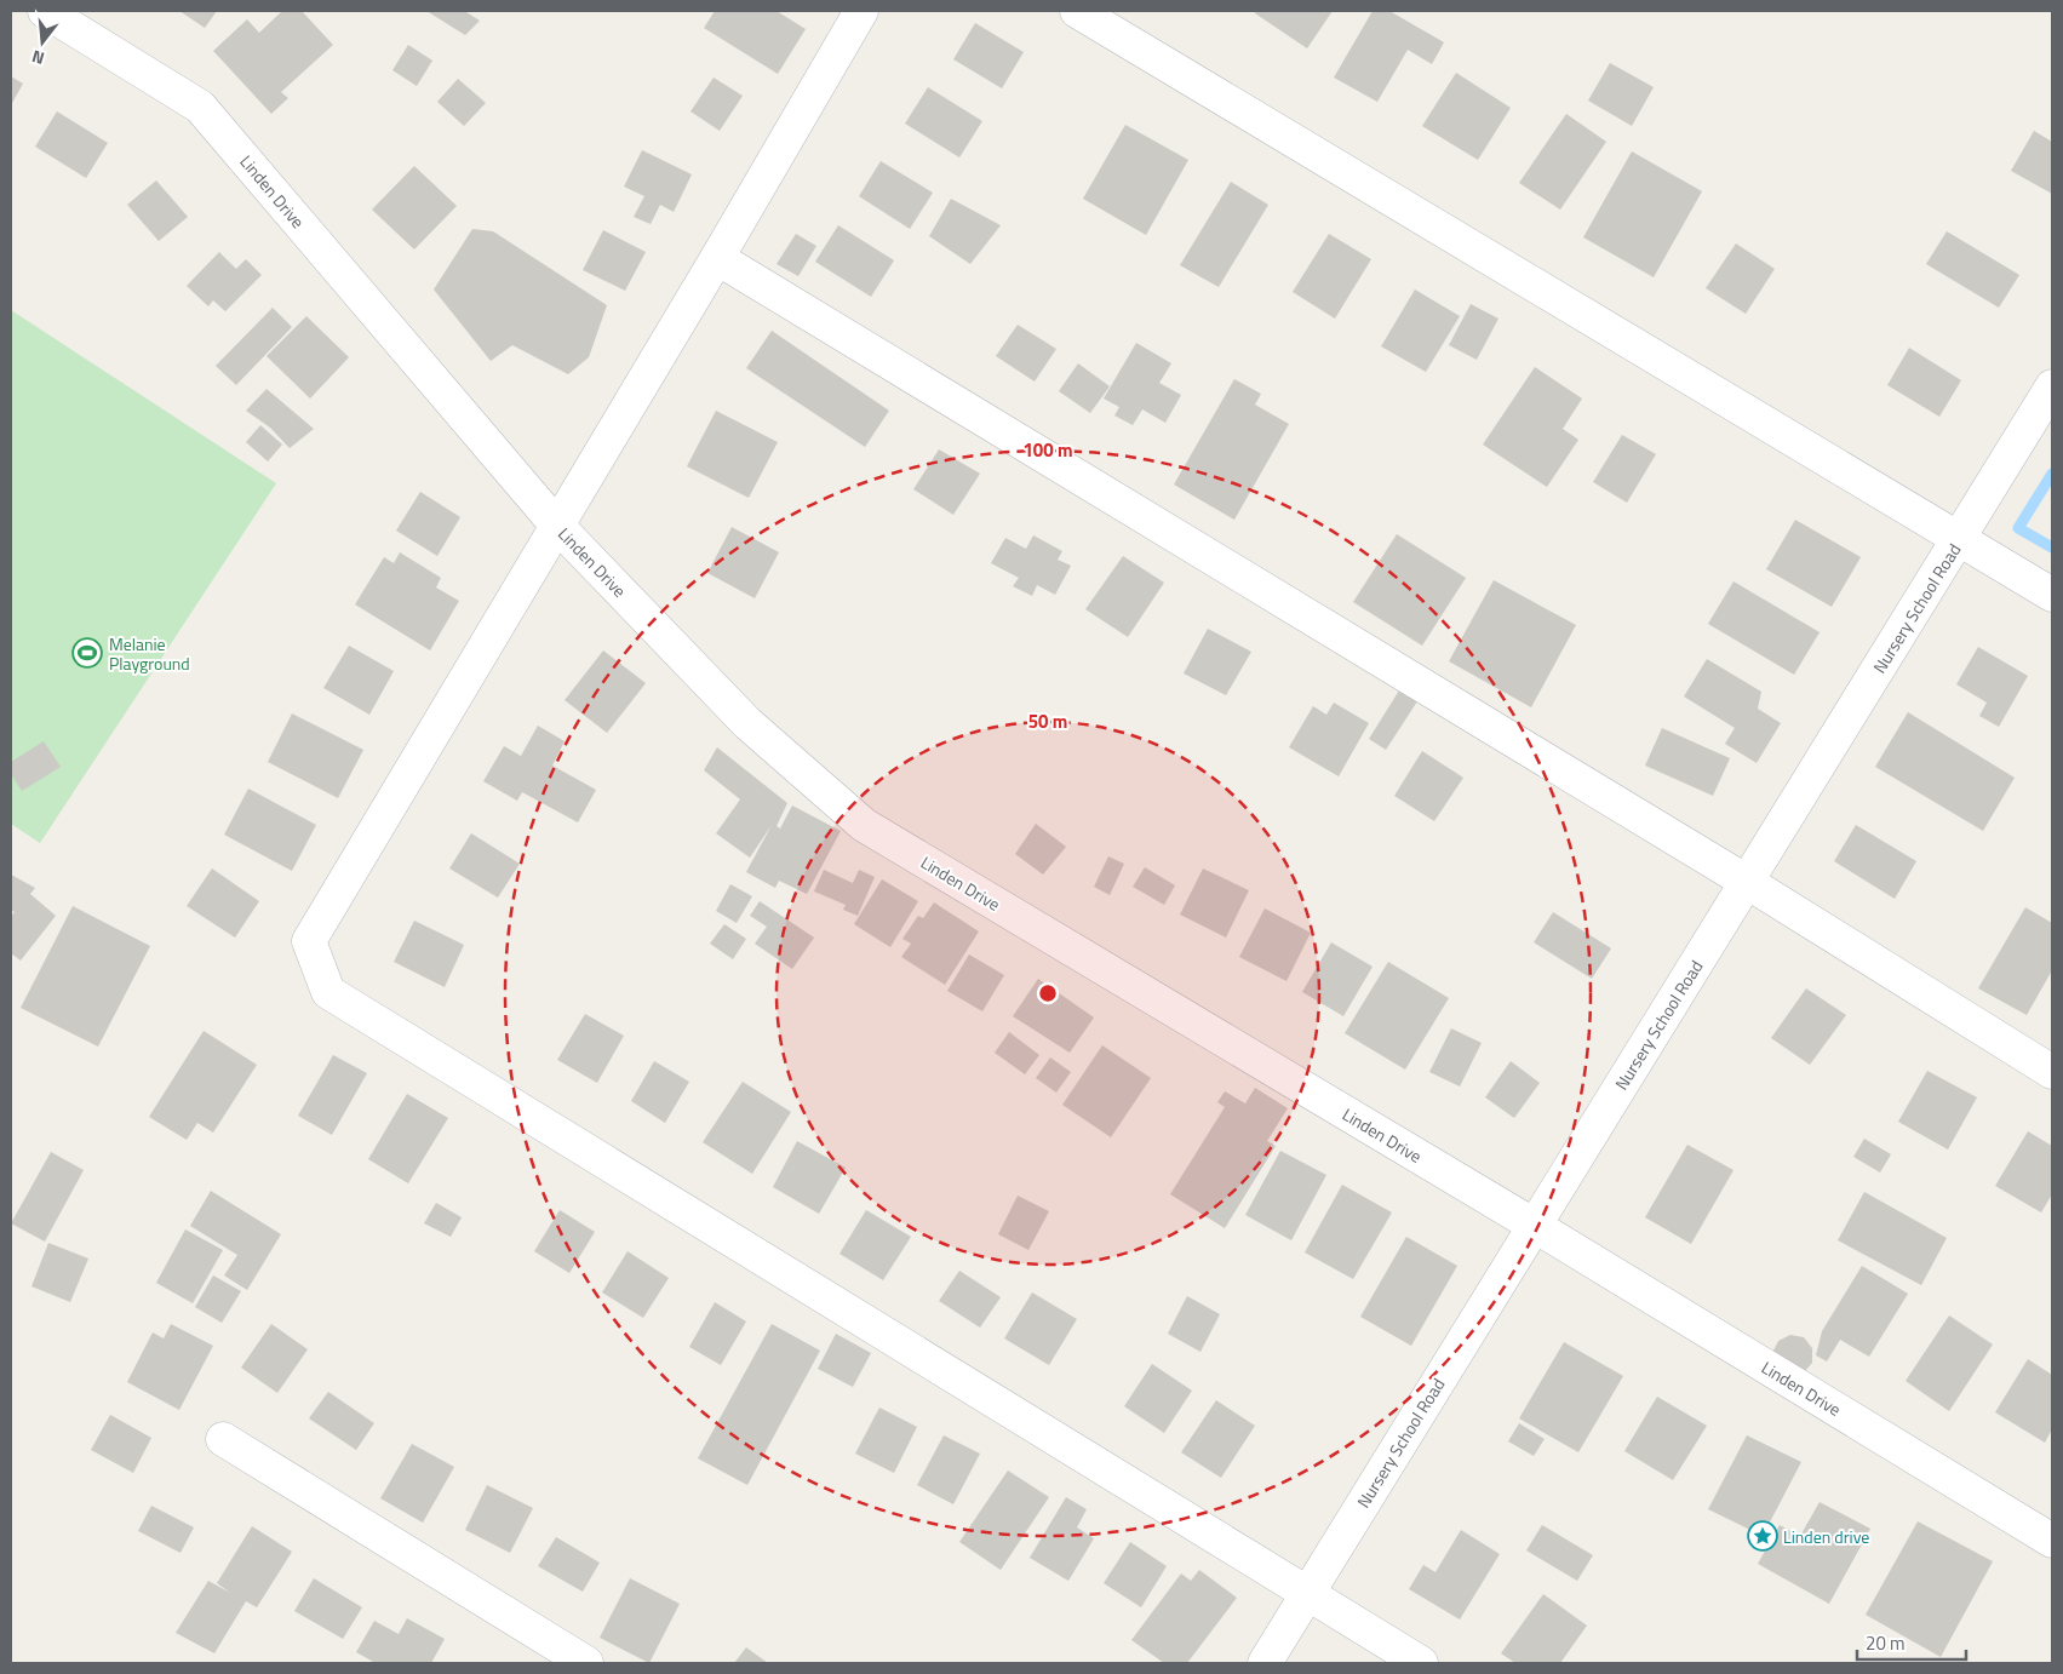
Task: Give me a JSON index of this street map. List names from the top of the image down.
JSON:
{
  "streets": {
    "street": ["Linden Drive", "Nursery School Road"]
  },
  "crossings": [
    ["Linden Drive", "Nursery School Road"]
  ],
  "places": {
    "sports": ["Melanie Playground"],
    "place": ["Linden drive"]
  },
  "scale_bar": "20 m",
  "north": "bottom",
  "rings": ["100 m", "50 m"]
}
